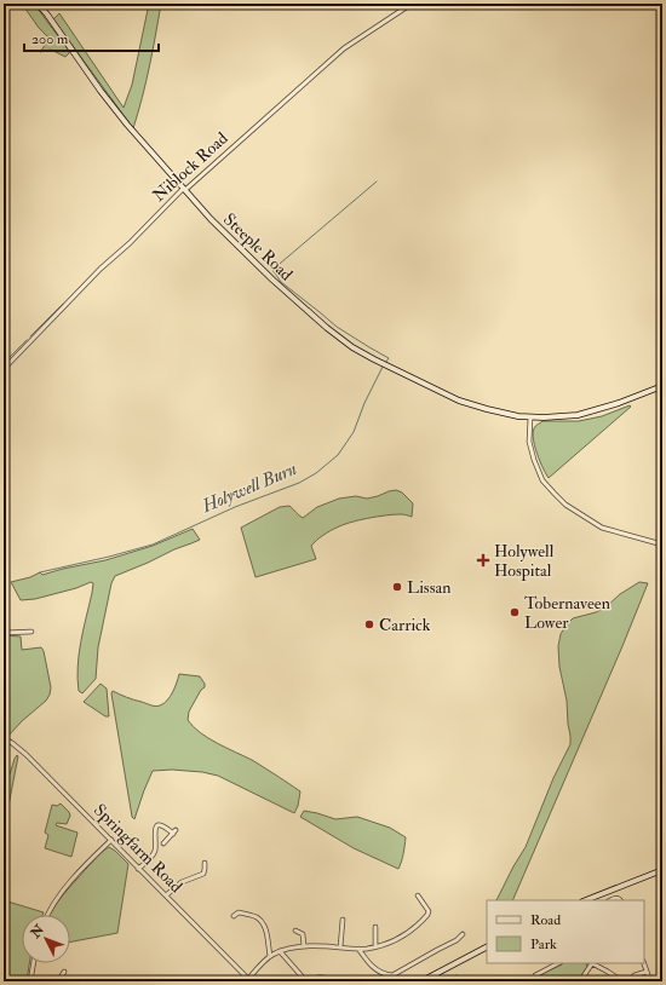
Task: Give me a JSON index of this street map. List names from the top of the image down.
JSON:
{
  "streets": {
    "street": ["Niblock Road", "Steeple Road", "Springfarm Road"]
  },
  "crossings": [
    ["Niblock Road", "Steeple Road"]
  ],
  "water": ["Holywell Burn"],
  "places": {
    "health": ["Holywell Hospital"],
    "other": ["Lissan", "Tobernaveen Lower", "Carrick"]
  },
  "legend": ["Road", "Park"],
  "scale_bar": "200 m",
  "north": "top left"
}
